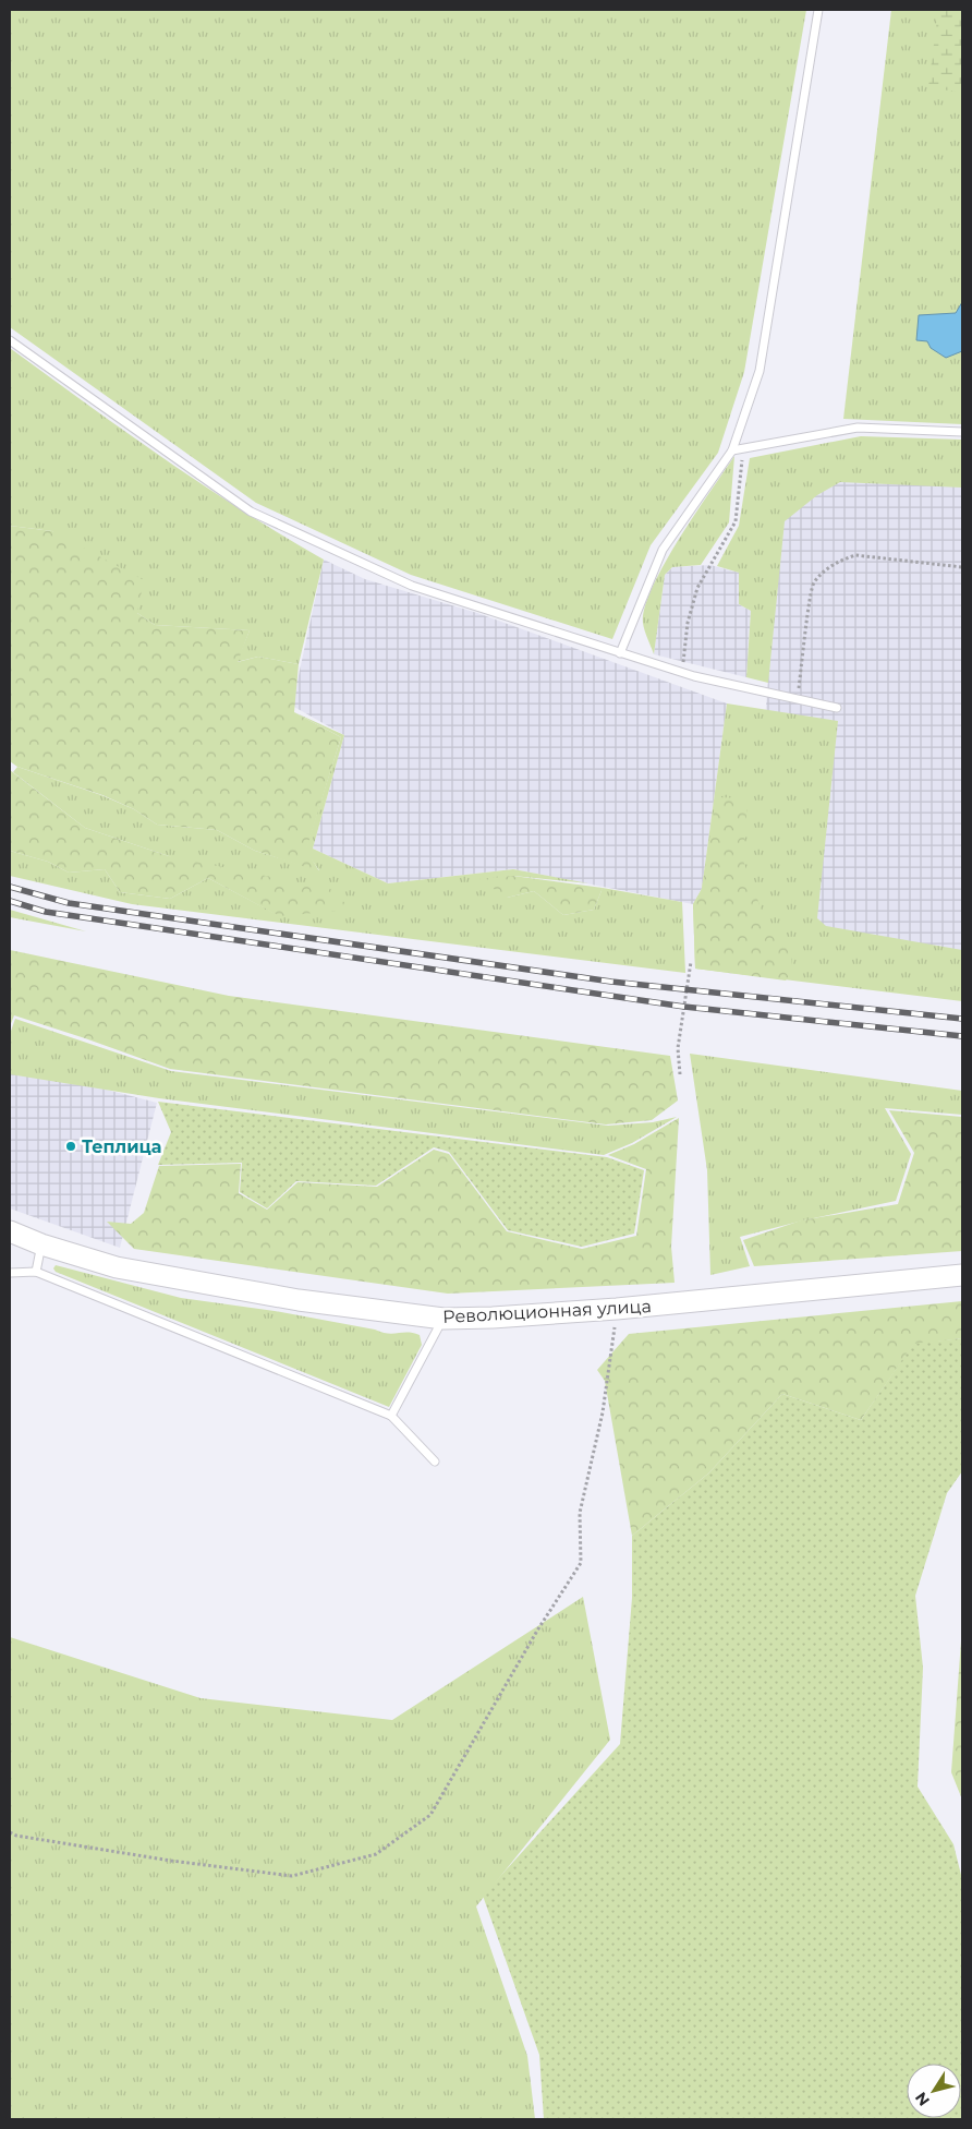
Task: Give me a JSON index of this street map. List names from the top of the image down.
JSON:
{
  "streets": {
    "street": ["Революционная улица"]
  },
  "places": ["Теплица"],
  "north": "bottom left"
}
